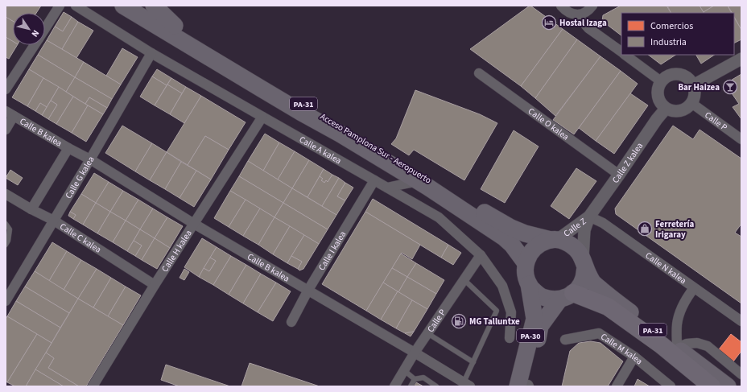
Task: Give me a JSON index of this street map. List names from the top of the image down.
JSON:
{
  "streets": {
    "highway": ["PA-31", "Acceso Pamplona Sur - Aeropuerto", "PA-30"],
    "street": [
      "Calle P",
      "Calle O kalea",
      "Calle B kalea",
      "Calle A kalea",
      "Calle Z kalea",
      "Calle G kalea",
      "Calle Z",
      "Calle C kalea",
      "Calle I kalea",
      "Calle H kalea",
      "Calle N kalea",
      "Calle M kalea"
    ]
  },
  "crossings": [
    ["PA-31", "Acceso Pamplona Sur - Aeropuerto"],
    ["PA-31", "Calle Z"],
    ["PA-31", "PA-30"],
    ["Calle P", "Calle B kalea"],
    ["Calle P", "Calle A kalea"],
    ["Calle P", "Calle Z kalea"],
    ["Calle O kalea", "Calle Z kalea"],
    ["Calle B kalea", "Calle G kalea"],
    ["Calle B kalea", "Calle C kalea"],
    ["Calle B kalea", "Calle I kalea"],
    ["Calle B kalea", "Calle H kalea"],
    ["Acceso Pamplona Sur - Aeropuerto", "Calle Z"],
    ["Acceso Pamplona Sur - Aeropuerto", "PA-30"],
    ["Calle A kalea", "Calle G kalea"],
    ["Calle A kalea", "Calle I kalea"],
    ["Calle A kalea", "Calle H kalea"],
    ["Calle Z kalea", "Calle Z"],
    ["Calle Z kalea", "Calle N kalea"],
    ["Calle G kalea", "Calle C kalea"],
    ["Calle Z", "Calle N kalea"],
    ["Calle Z", "PA-30"],
    ["Calle C kalea", "Calle H kalea"]
  ],
  "places": {
    "hotel": ["Hostal Izaga"],
    "bar": ["Bar Haizea"],
    "shop": ["Ferretería Irigaray"],
    "fuel station": ["MG Talluntxe"]
  },
  "legend": ["Comercios", "Industria"],
  "north": "bottom right"
}
